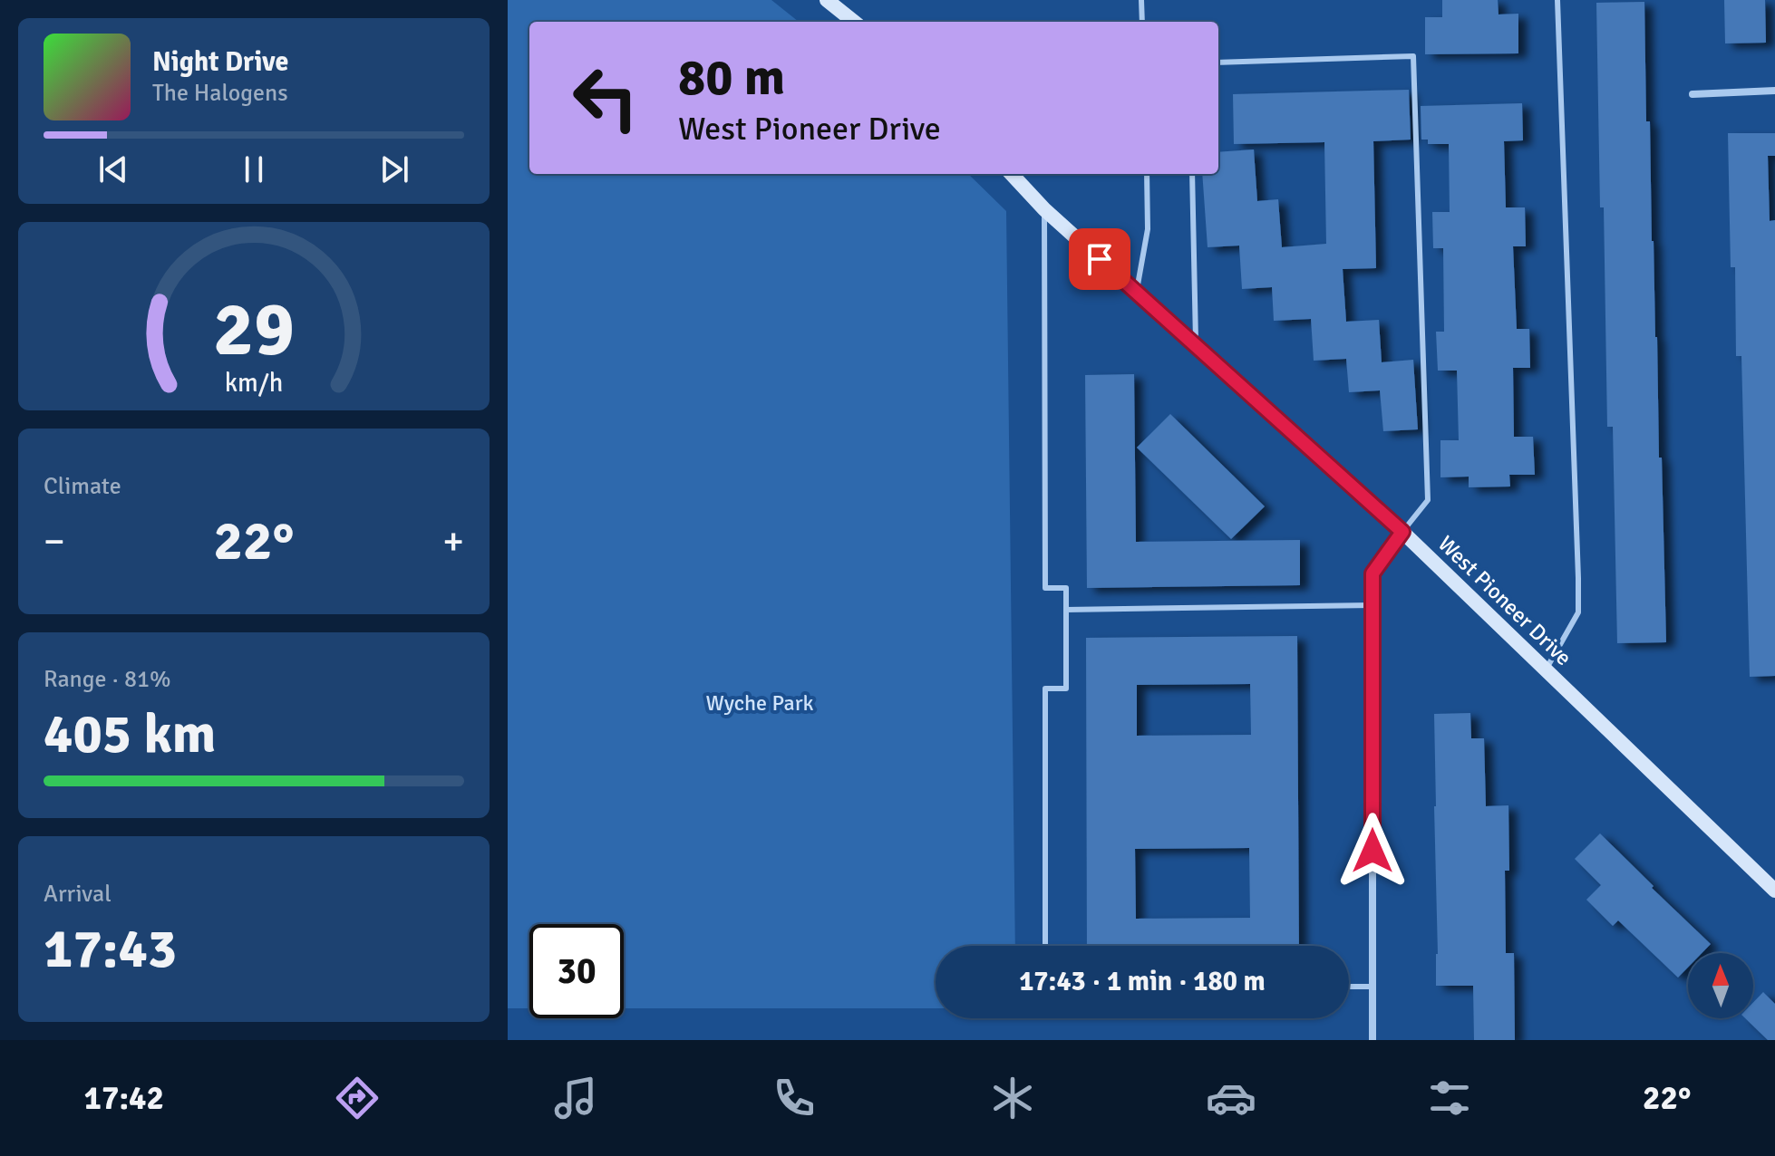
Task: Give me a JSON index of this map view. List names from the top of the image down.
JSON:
{
  "streets": {
    "main road": ["West Pioneer Drive"]
  },
  "parks": ["Wyche Park"],
  "north": "top",
  "page": {
    "turn": ["80 m", "West Pioneer Drive"],
    "song": ["Night Drive", "The Halogens"],
    "tile": [
      "Climate",
      ["Range · 81%", "405 km"],
      ["Arrival", "17:43"]
    ],
    "heat": ["−", "22°", "+"],
    "limit": "30",
    "trip": "17:43 · 1 min · 180 m",
    "tabs": ["17:42", "22°"],
    "gauge": ["29", "km/h"]
  }
}
